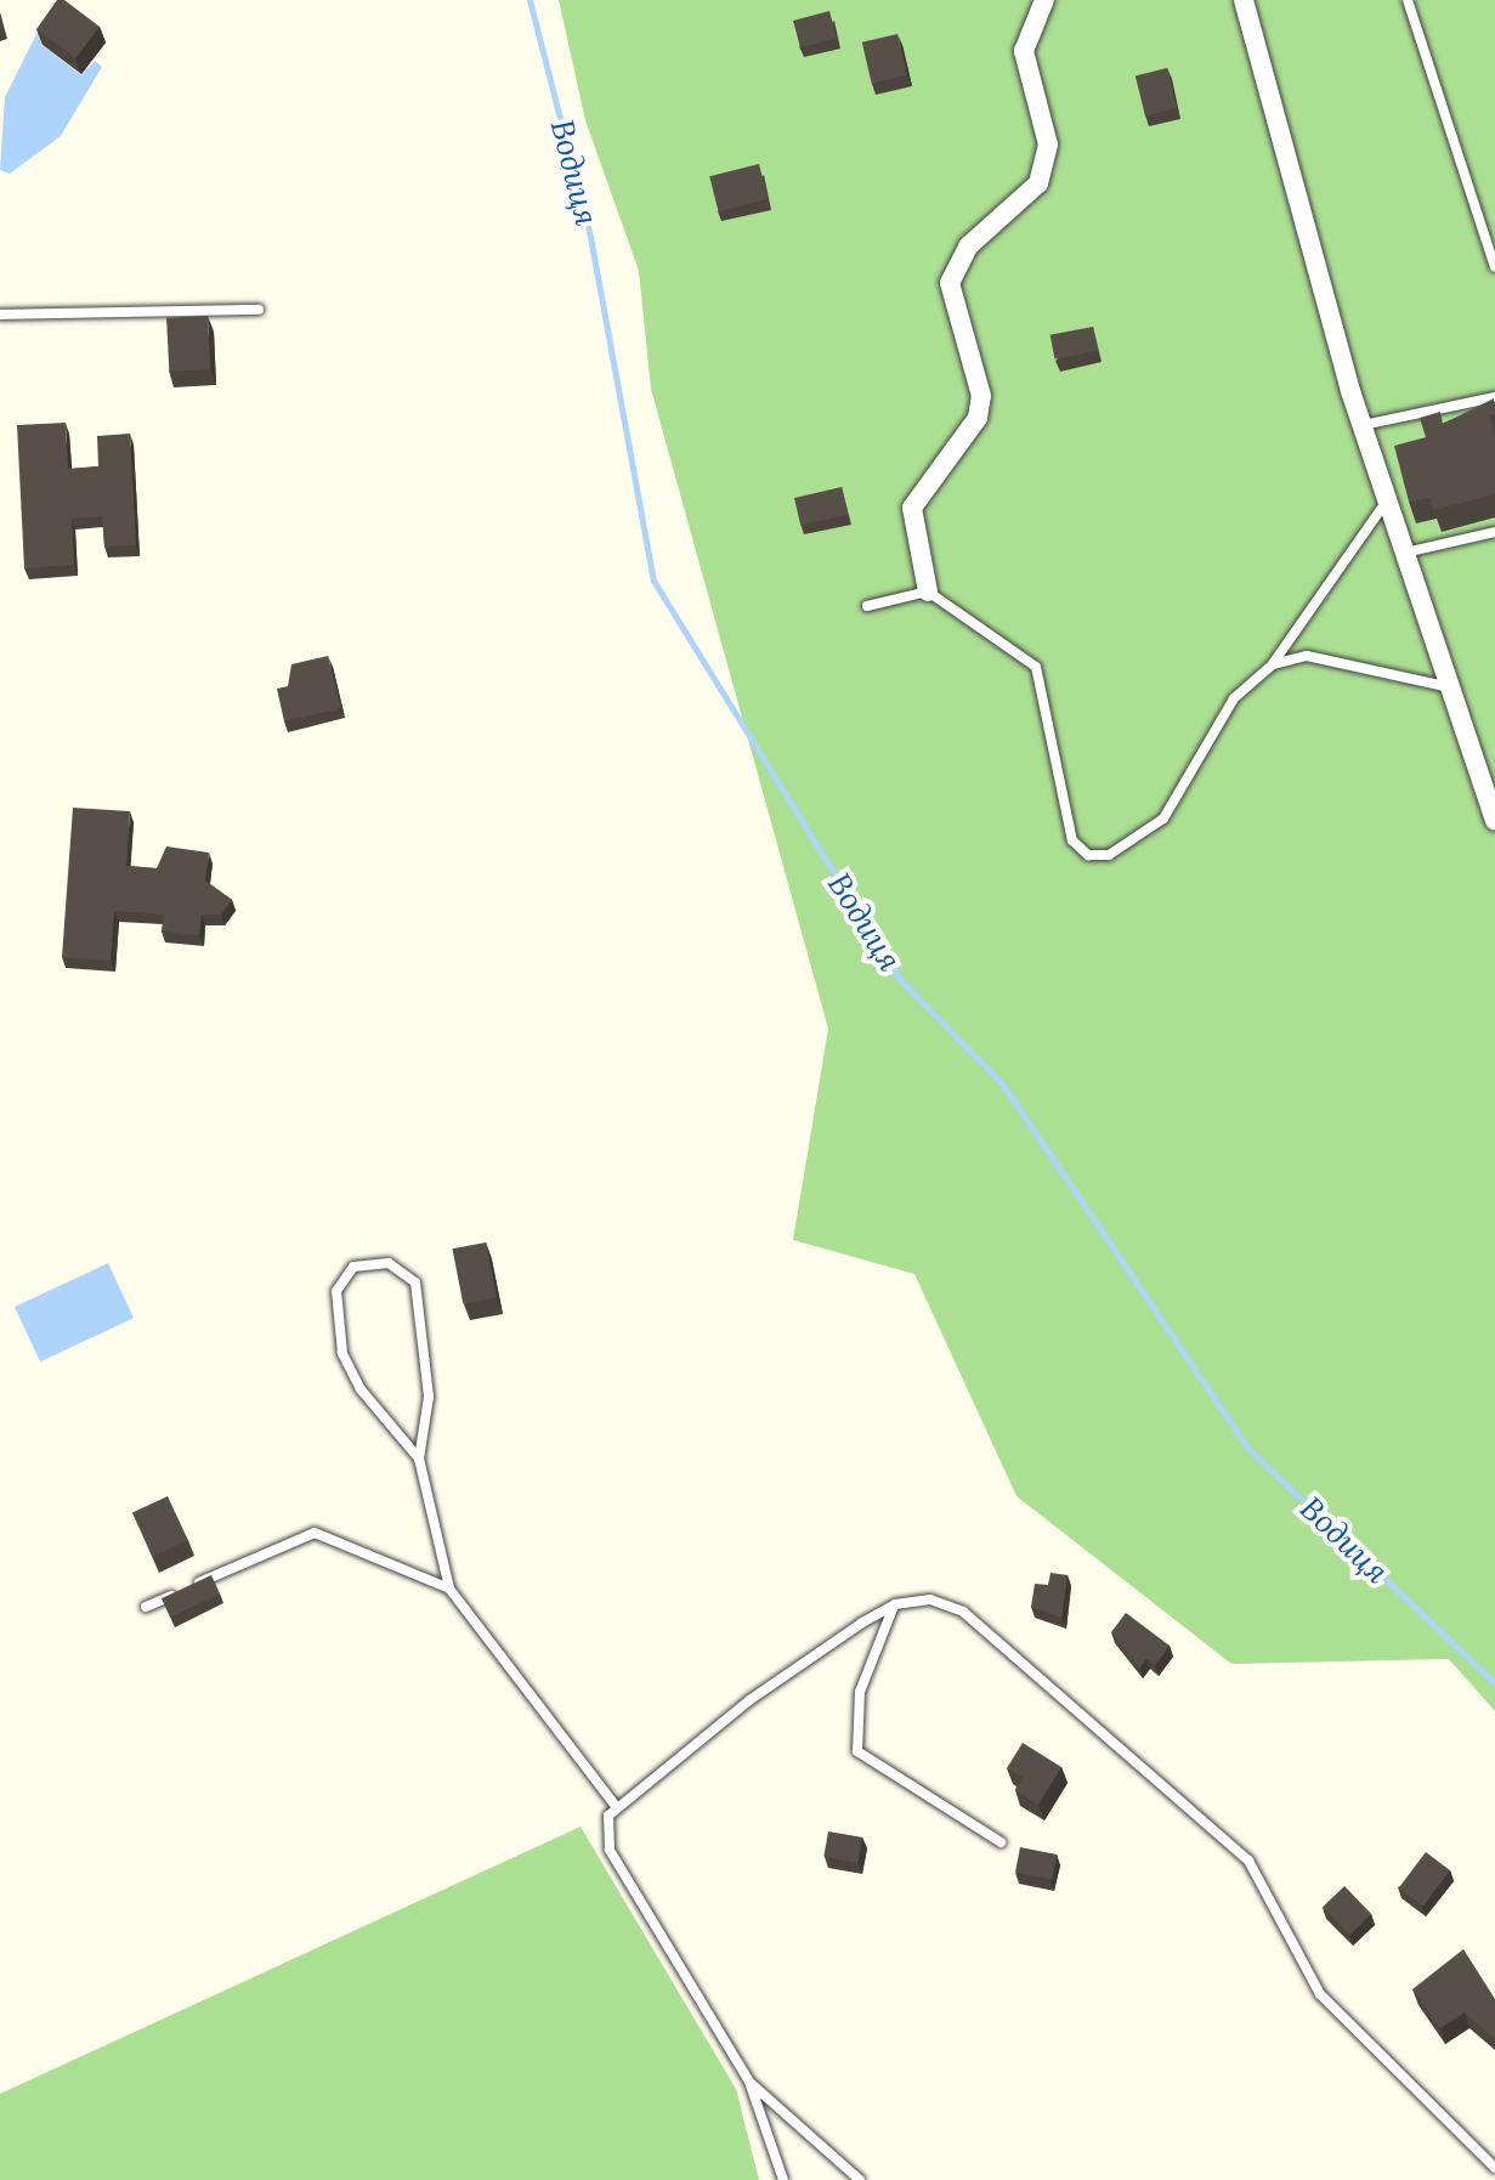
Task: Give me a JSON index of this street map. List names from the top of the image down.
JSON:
{
  "water": ["Водиця"]
}
